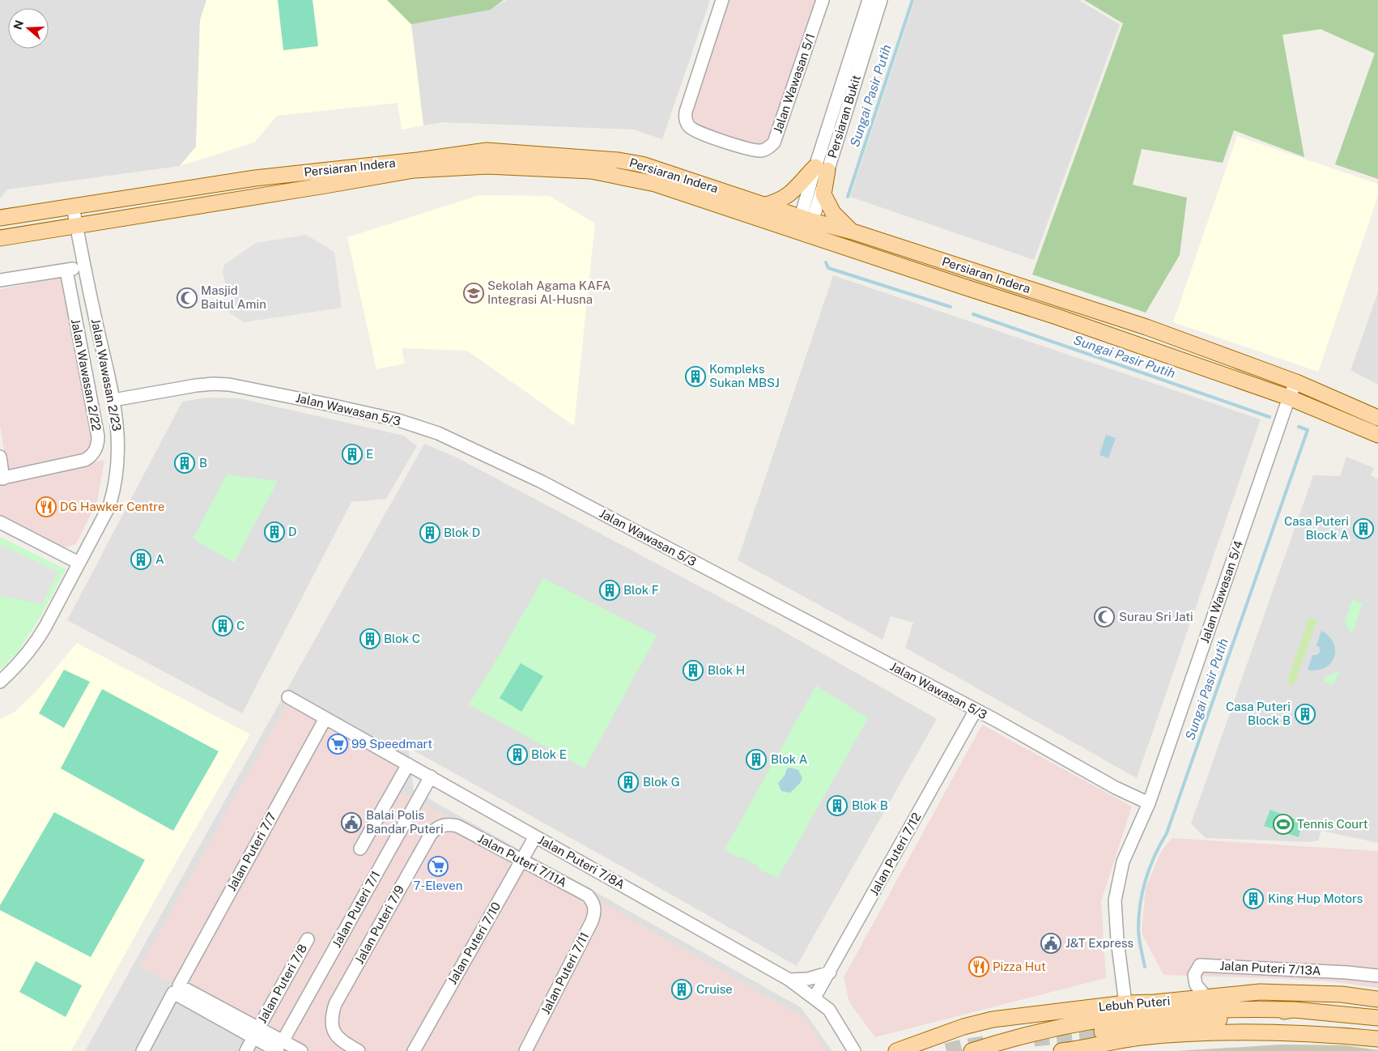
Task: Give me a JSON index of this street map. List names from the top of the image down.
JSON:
{
  "streets": {
    "main road": ["Persiaran Indera", "Lebuh Puteri"],
    "street": [
      "Jalan Wawasan 5/1",
      "Persiaran Bukit",
      "Jalan Wawasan 2/22",
      "Jalan Wawasan 2/23",
      "Jalan Wawasan 5/3",
      "Jalan Wawasan 5/4",
      "Jalan Puteri 7/7",
      "Jalan Puteri 7/12",
      "Jalan Puteri 7/11A",
      "Jalan Puteri 7/8A",
      "Jalan Puteri 7/1",
      "Jalan Puteri 7/9",
      "Jalan Puteri 7/10",
      "Jalan Puteri 7/13A",
      "Jalan Puteri 7/11",
      "Jalan Puteri 7/8"
    ]
  },
  "crossings": [
    ["Persiaran Bukit", "Persiaran Indera"],
    ["Persiaran Indera", "Jalan Wawasan 2/23"],
    ["Persiaran Indera", "Jalan Wawasan 5/4"],
    ["Jalan Wawasan 2/23", "Jalan Wawasan 5/3"],
    ["Jalan Wawasan 5/3", "Jalan Wawasan 5/4"],
    ["Jalan Wawasan 5/3", "Jalan Puteri 7/12"],
    ["Jalan Puteri 7/7", "Jalan Puteri 7/8A"],
    ["Jalan Puteri 7/12", "Jalan Puteri 7/8A"],
    ["Jalan Puteri 7/11A", "Jalan Puteri 7/9"],
    ["Jalan Puteri 7/11A", "Jalan Puteri 7/10"],
    ["Jalan Puteri 7/11A", "Jalan Puteri 7/11"],
    ["Jalan Puteri 7/8A", "Jalan Puteri 7/1"],
    ["Jalan Puteri 7/8A", "Jalan Puteri 7/10"],
    ["Jalan Puteri 7/13A", "Lebuh Puteri"]
  ],
  "water": ["Sungai Pasir Putih"],
  "places": {
    "school or university": ["Sekolah Agama KAFA Integrasi Al-Husna"],
    "mosque": ["Masjid Baitul Amin", "Surau Sri Jati"],
    "building": [
      "Kompleks Sukan MBSJ",
      "E",
      "B",
      "Casa Puteri Block A",
      "D",
      "Blok D",
      "A",
      "Blok F",
      "C",
      "Blok C",
      "Blok H",
      "Casa Puteri Block B",
      "Blok E",
      "Blok A",
      "Blok G",
      "Blok B",
      "King Hup Motors",
      "Cruise"
    ],
    "restaurant": ["DG Hawker Centre", "Pizza Hut"],
    "supermarket": ["99 Speedmart", "7-Eleven"],
    "public building": ["Balai Polis Bandar Puteri", "J&T Express"],
    "sports": ["Tennis Court"]
  },
  "north": "left"
}
